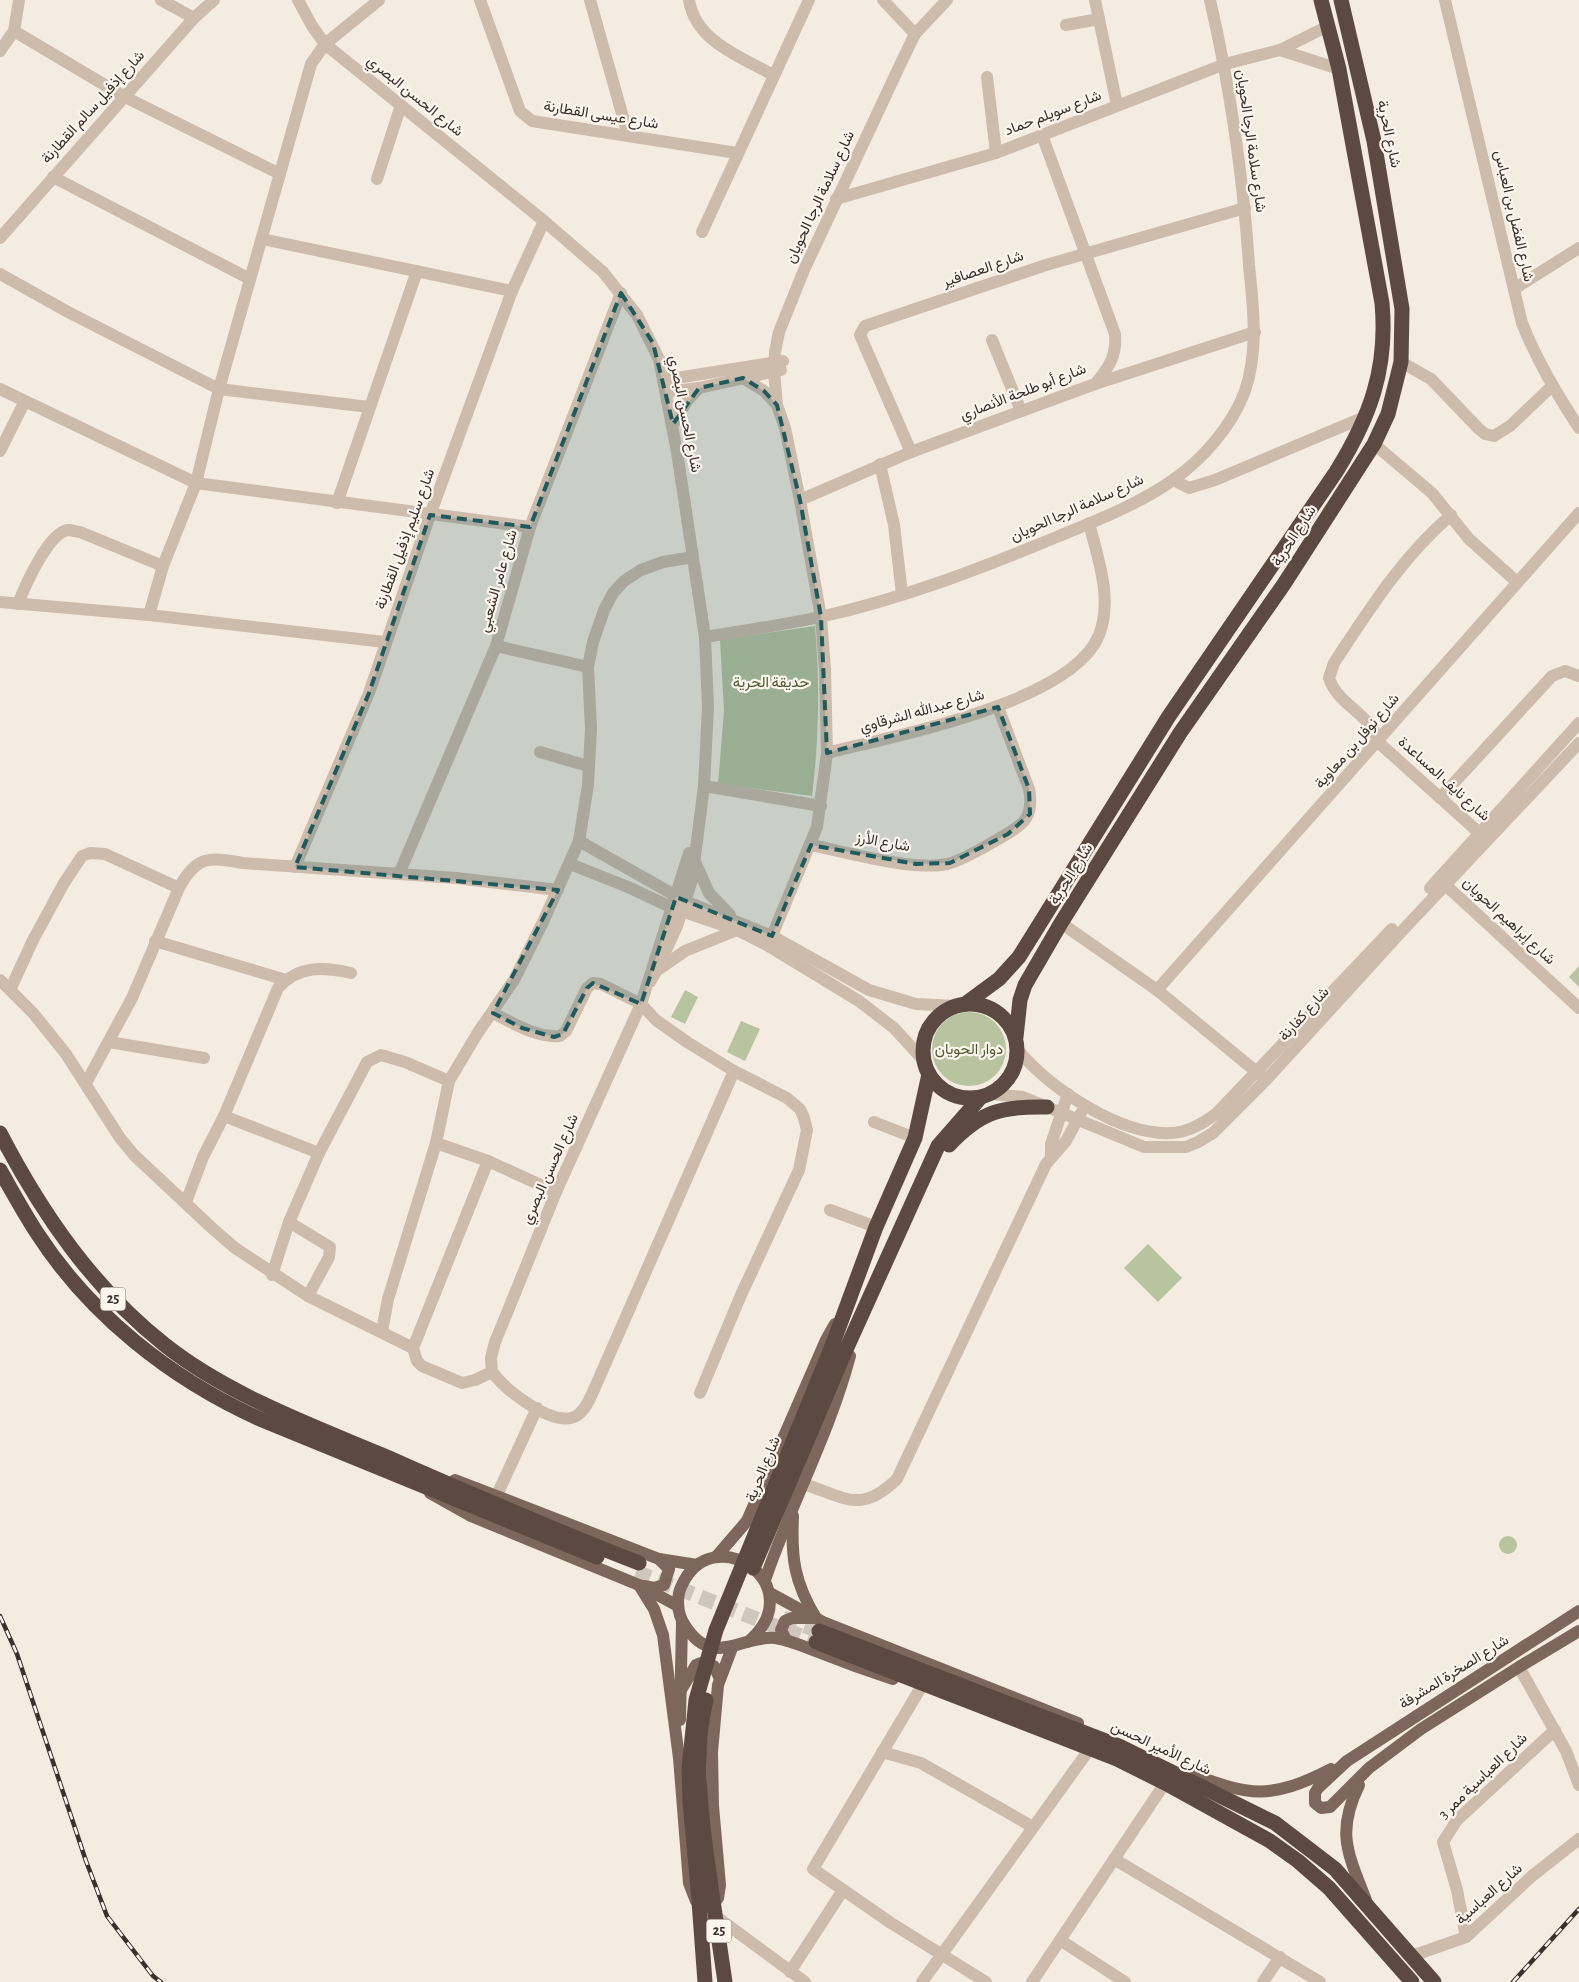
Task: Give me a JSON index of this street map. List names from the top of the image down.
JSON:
{
  "streets": {
    "highway": ["شارع الحرية", "25", "شارع الأمير الحسن"],
    "main road": ["شارع الصخرة المشرفة"],
    "street": [
      "شارع الحسن البصري",
      "شارع إذفيل سالم القطارنة",
      "شارع سويلم حماد",
      "شارع عيسى القطارنة",
      "شارع سلامة الرجا الحويان",
      "شارع الفضل بن العباس",
      "شارع العصافير",
      "شارع أبو طلحة الأنصاري",
      "شارع سليم إذفيل القطارنة",
      "شارع عامر الشعبي",
      "شارع عبدالله الشرقاوي",
      "شارع نوفل بن معاوية",
      "شارع نايف المساعدة",
      "شارع الأرز",
      "شارع إبراهيم الحويان",
      "شارع كفارنة",
      "شارع العباسية ممر 3",
      "شارع العباسية"
    ]
  },
  "crossings": [
    ["شارع الحسن البصري", "شارع سلامة الرجا الحويان"],
    ["شارع الحسن البصري", "شارع سليم إذفيل القطارنة"],
    ["شارع الحسن البصري", "شارع عامر الشعبي"],
    ["شارع سويلم حماد", "شارع الحرية"],
    ["شارع سويلم حماد", "شارع سلامة الرجا الحويان"],
    ["شارع سويلم حماد", "شارع أبو طلحة الأنصاري"],
    ["شارع الحرية", "شارع كفارنة"],
    ["شارع الحرية", "25"],
    ["شارع سلامة الرجا الحويان", "شارع العصافير"],
    ["شارع سلامة الرجا الحويان", "شارع أبو طلحة الأنصاري"],
    ["شارع سلامة الرجا الحويان", "شارع عبدالله الشرقاوي"],
    ["شارع سلامة الرجا الحويان", "شارع الأرز"],
    ["شارع العصافير", "شارع أبو طلحة الأنصاري"],
    ["شارع عبدالله الشرقاوي", "شارع الأرز"],
    ["شارع نوفل بن معاوية", "شارع نايف المساعدة"],
    ["شارع نايف المساعدة", "شارع كفارنة"],
    ["شارع إبراهيم الحويان", "شارع كفارنة"],
    ["شارع الأمير الحسن", "شارع العباسية"],
    ["شارع العباسية ممر 3", "شارع العباسية"]
  ],
  "parks": ["حديقة الحرية", "دوار الحويان"]
}
